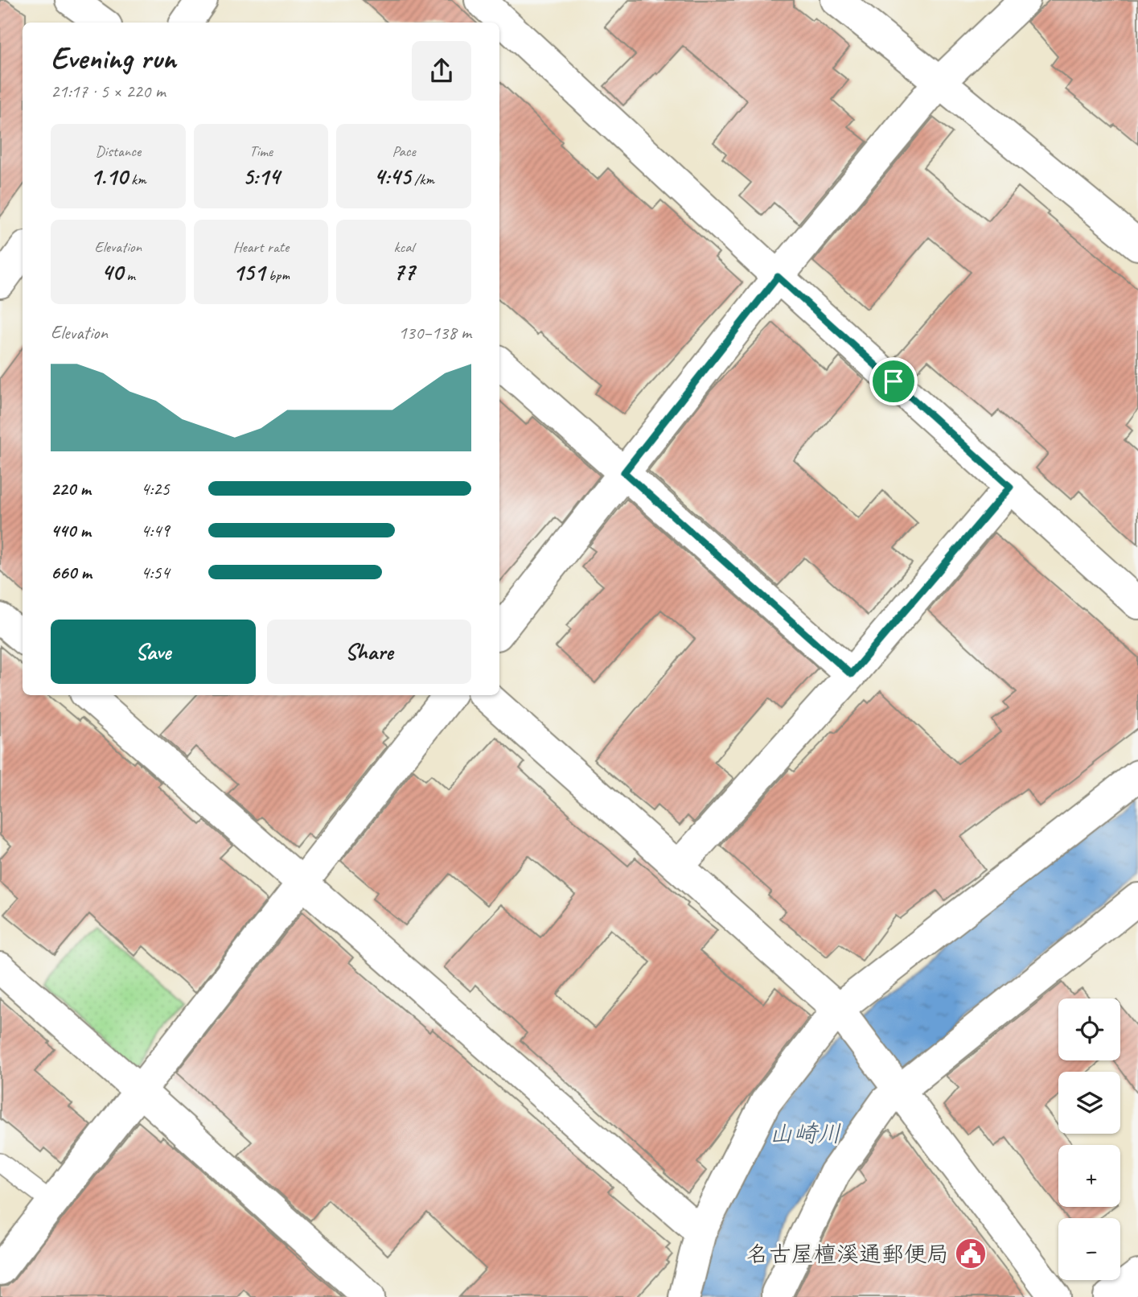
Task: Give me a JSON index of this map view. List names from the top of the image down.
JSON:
{
  "water": ["山崎川"],
  "places": {
    "public building": ["名古屋檀溪通郵便局"]
  },
  "page": {
    "heading": ["Evening run", "21:17 · 5 × 220 m"],
    "stats": [
      ["Distance", "1.10 km"],
      ["Time", "5:14"],
      ["Pace", "4:45 /km"],
      ["Elevation", "40 m"],
      ["Heart rate", "151 bpm"],
      ["kcal", "77"]
    ],
    "chart": ["Elevation", "130–138 m"],
    "list": [
      {
        "name": "220 m",
        "note": "4:25"
      },
      {
        "name": "440 m",
        "note": "4:49"
      },
      {
        "name": "660 m",
        "note": "4:54"
      }
    ],
    "buttons": ["Save", "Share"],
    "map_buttons": ["+", "−"]
  }
}
